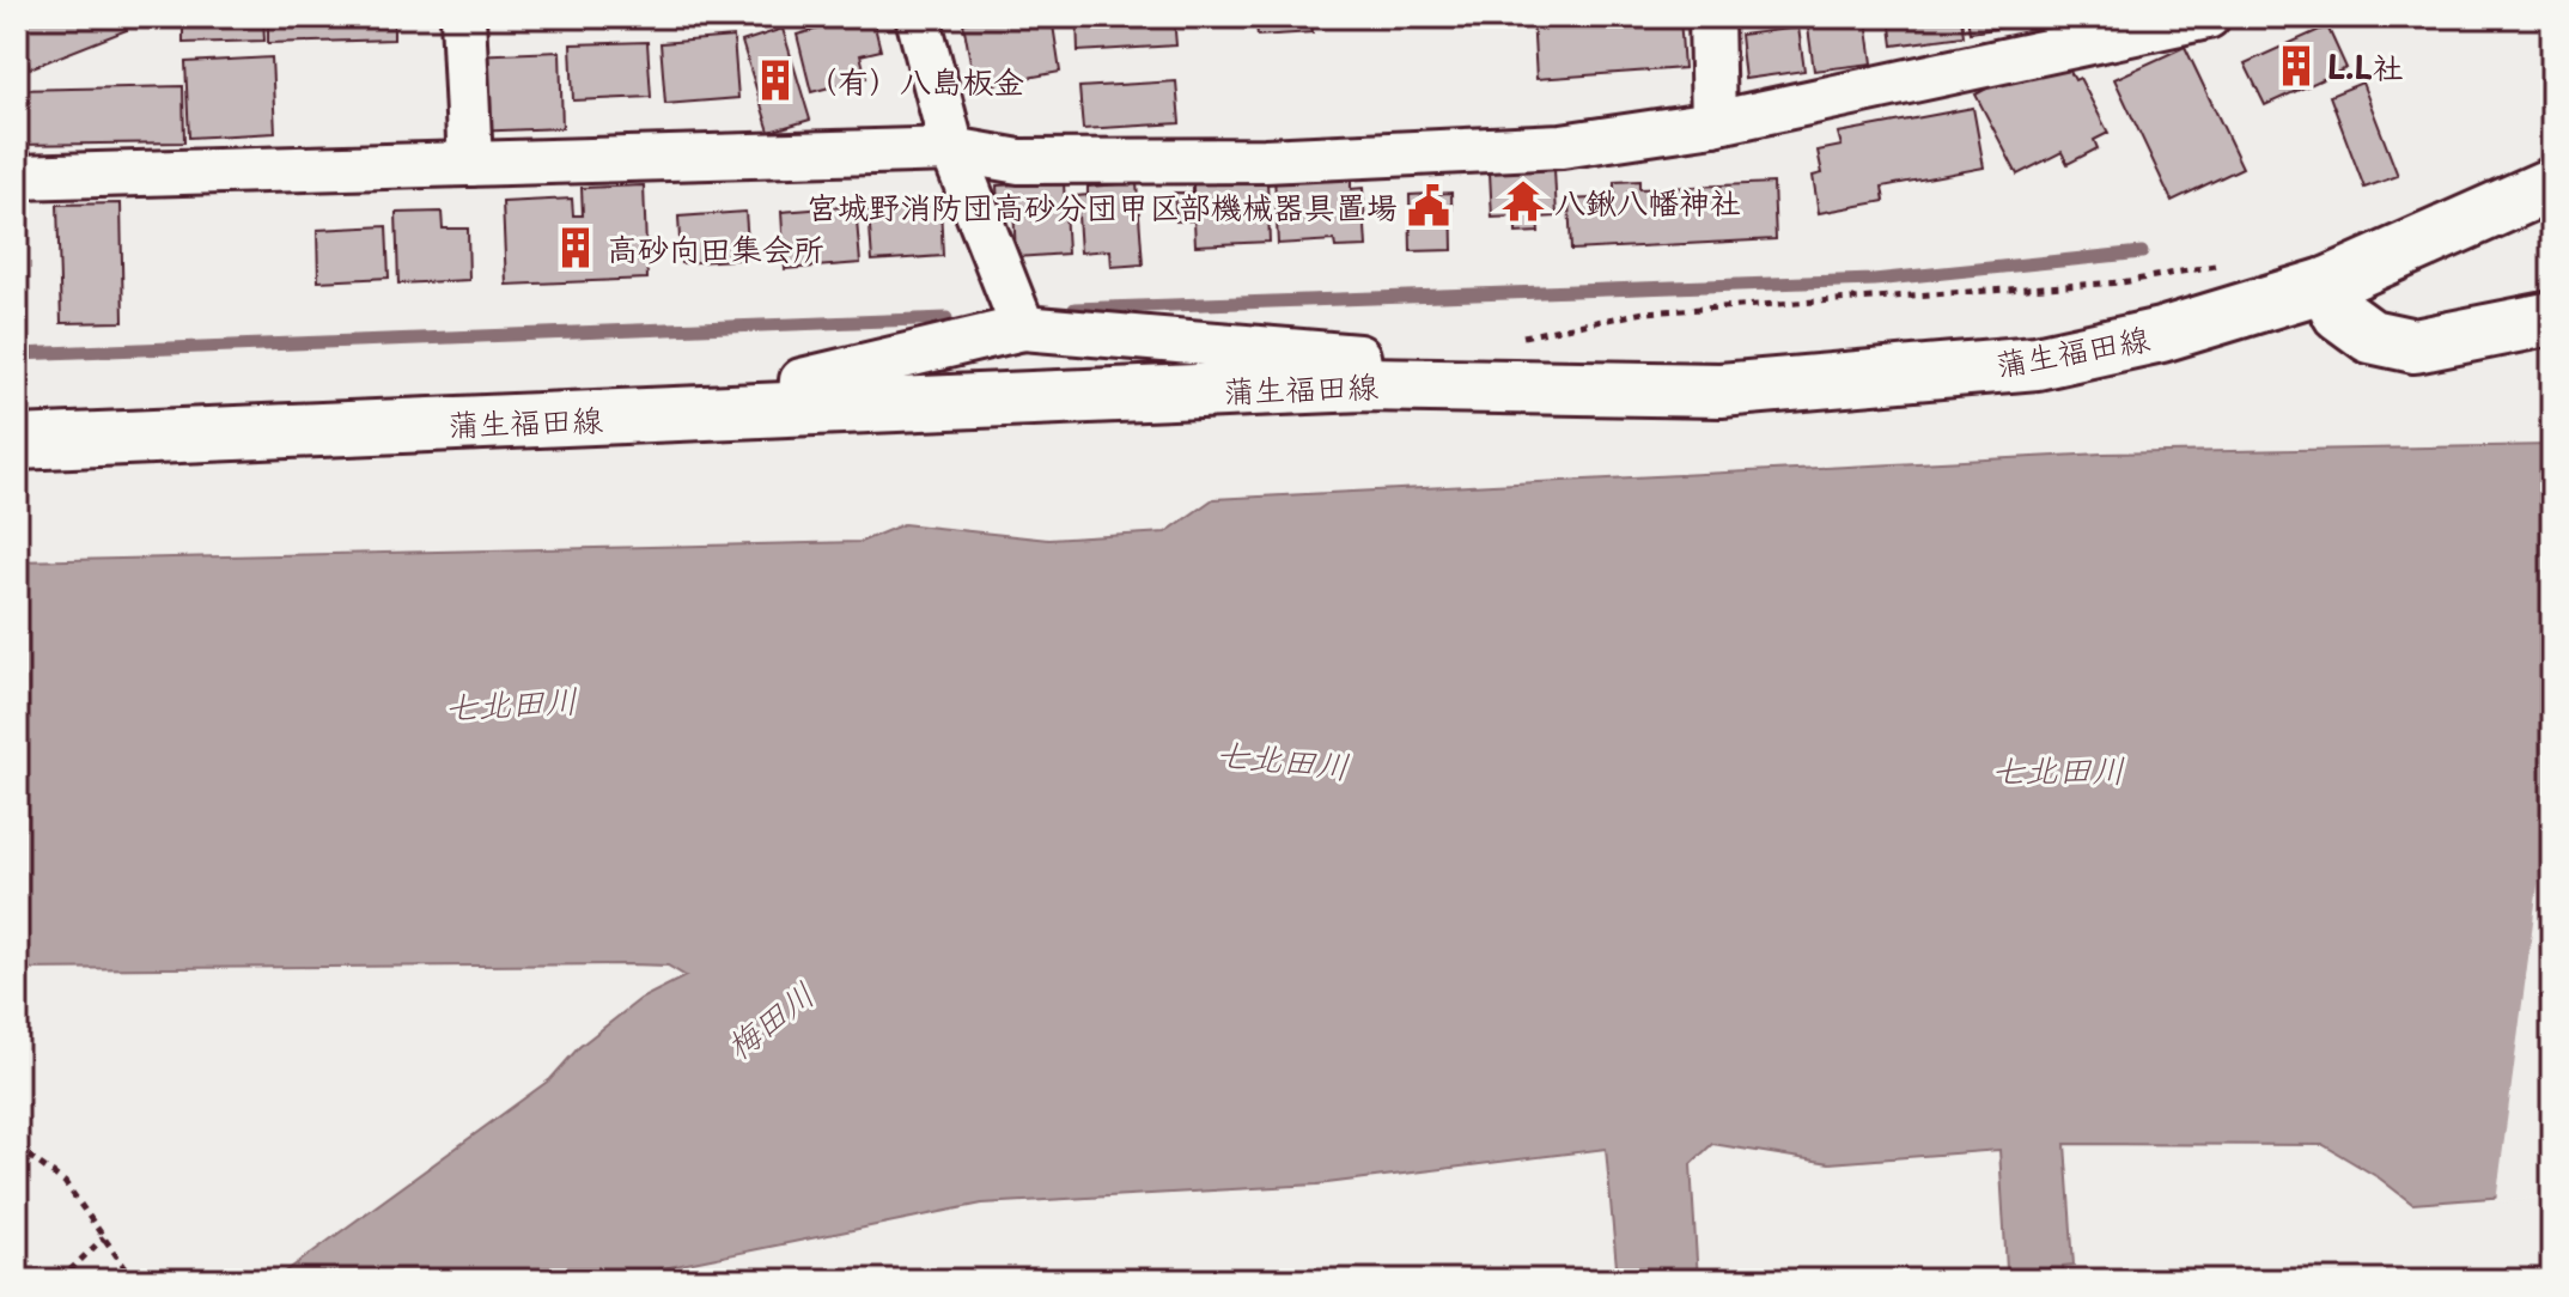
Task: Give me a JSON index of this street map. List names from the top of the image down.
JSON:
{
  "streets": {
    "main road": ["蒲生福田線"]
  },
  "water": ["七北田川", "梅田川"],
  "places": {
    "building": ["L.L社", "（有）八島板金", "高砂向田集会所"],
    "temple": ["八鍬八幡神社"],
    "public building": ["宮城野消防団高砂分団甲区部機械器具置場"]
  }
}
